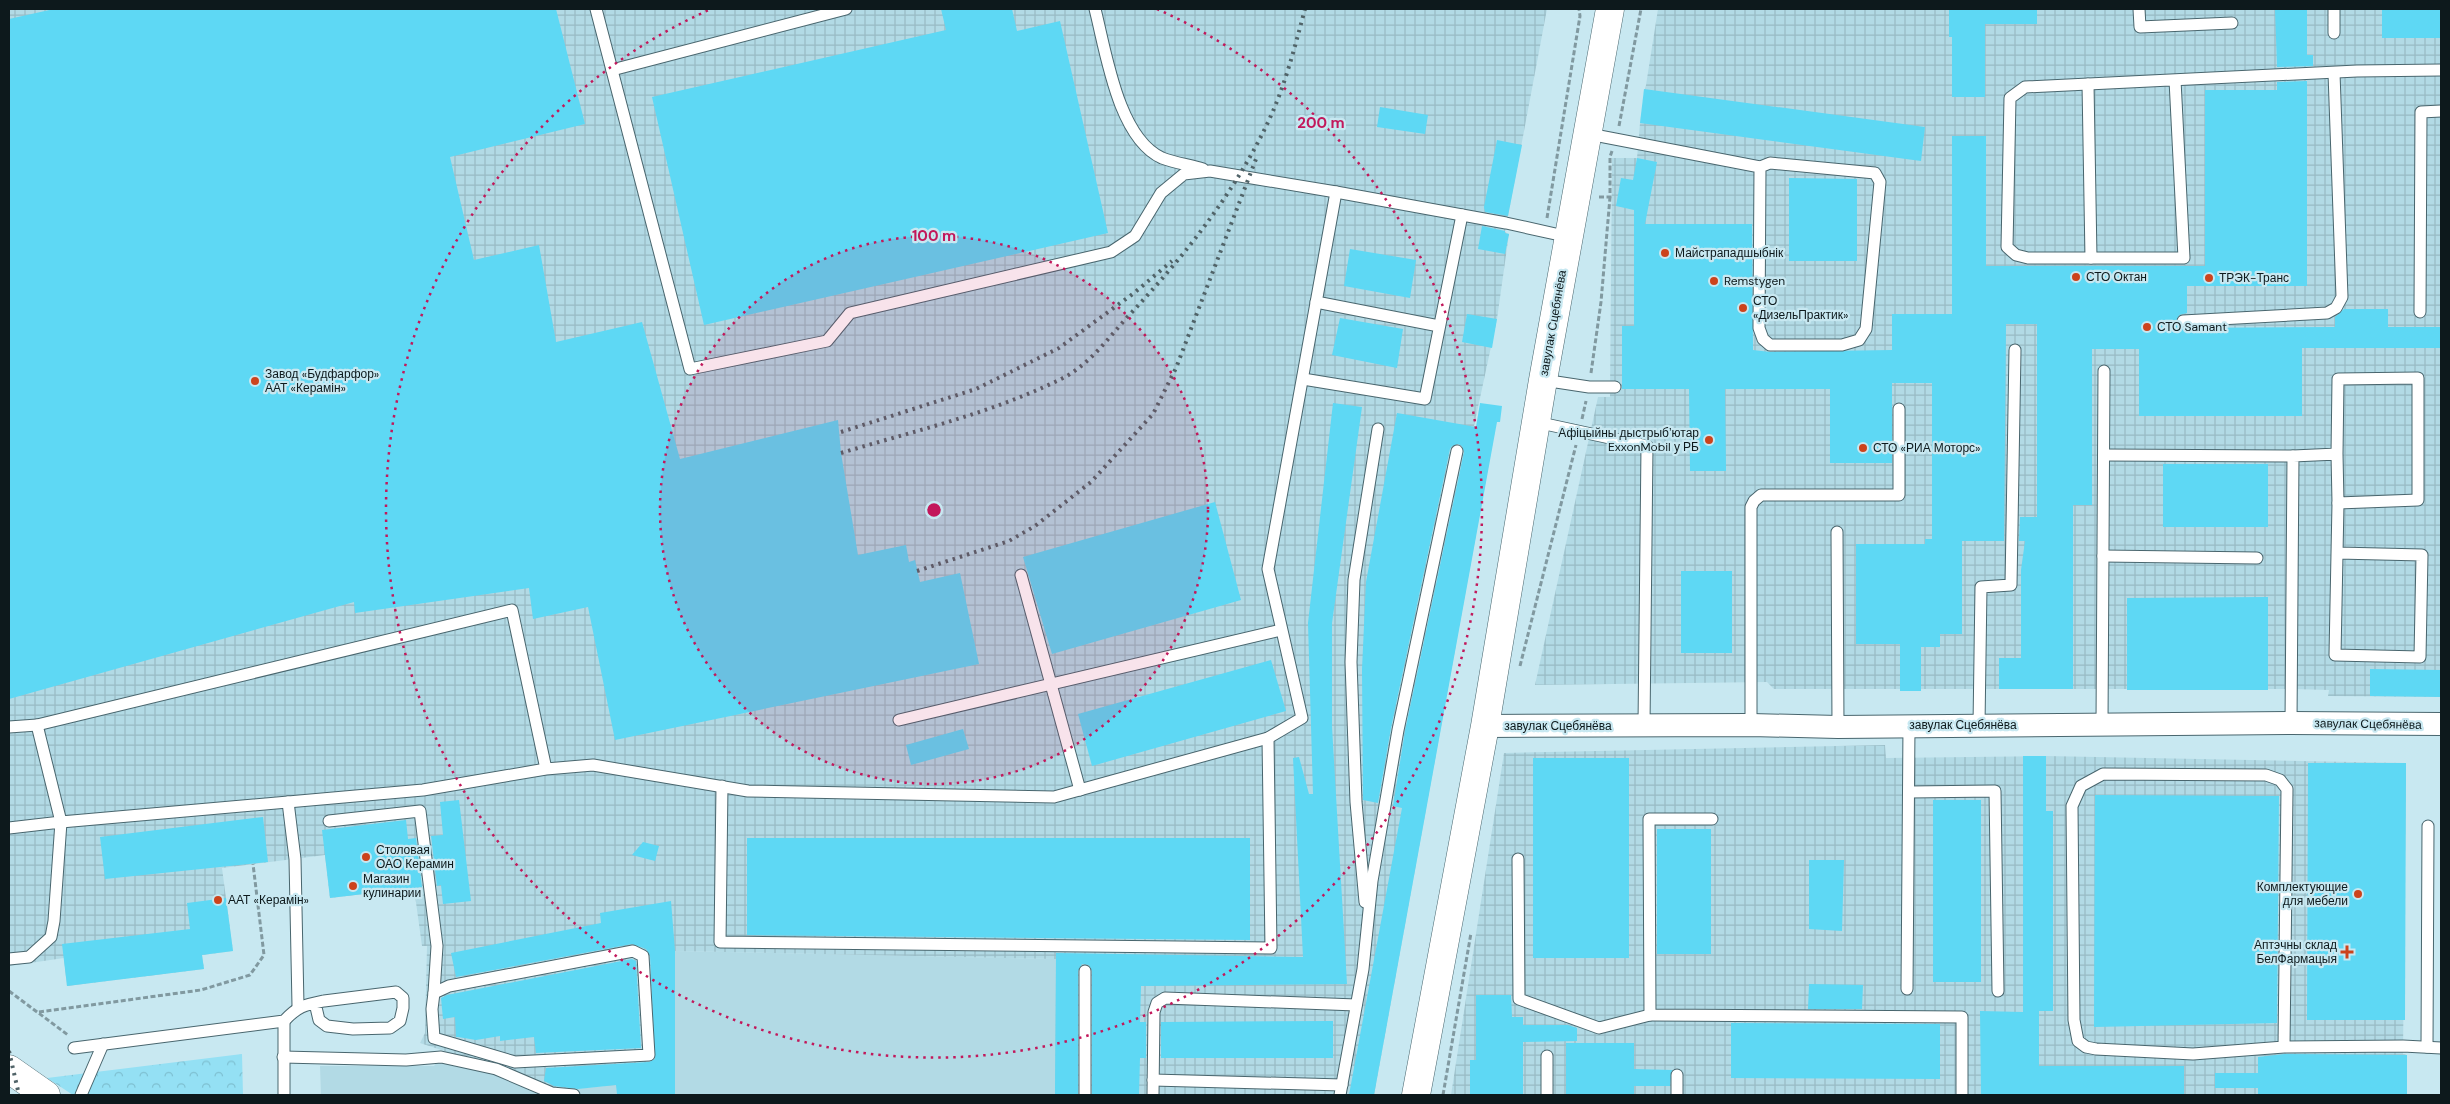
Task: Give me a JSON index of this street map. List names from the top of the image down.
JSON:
{
  "streets": {
    "street": ["завулак Сцебянёва"]
  },
  "places": {
    "other": [
      "Майстрападшыбнік",
      "СТО Октан",
      "ТРЭК-Транс",
      "Remstygen",
      "СТО «ДизельПрактик»",
      "СТО Samant",
      "Завод «Будфарфор» ААТ «Керамін»",
      "Афіцыйны дыстрыбʼютар ExxonMobil у РБ",
      "СТО «РИА Моторс»",
      "Столовая ОАО Керамин",
      "Магазин кулинарии",
      "Комплектующие для мебели",
      "ААТ «Керамін»"
    ],
    "health": ["Аптэчны склад БелФармацыя"]
  },
  "rings": ["200 m", "100 m"]
}
